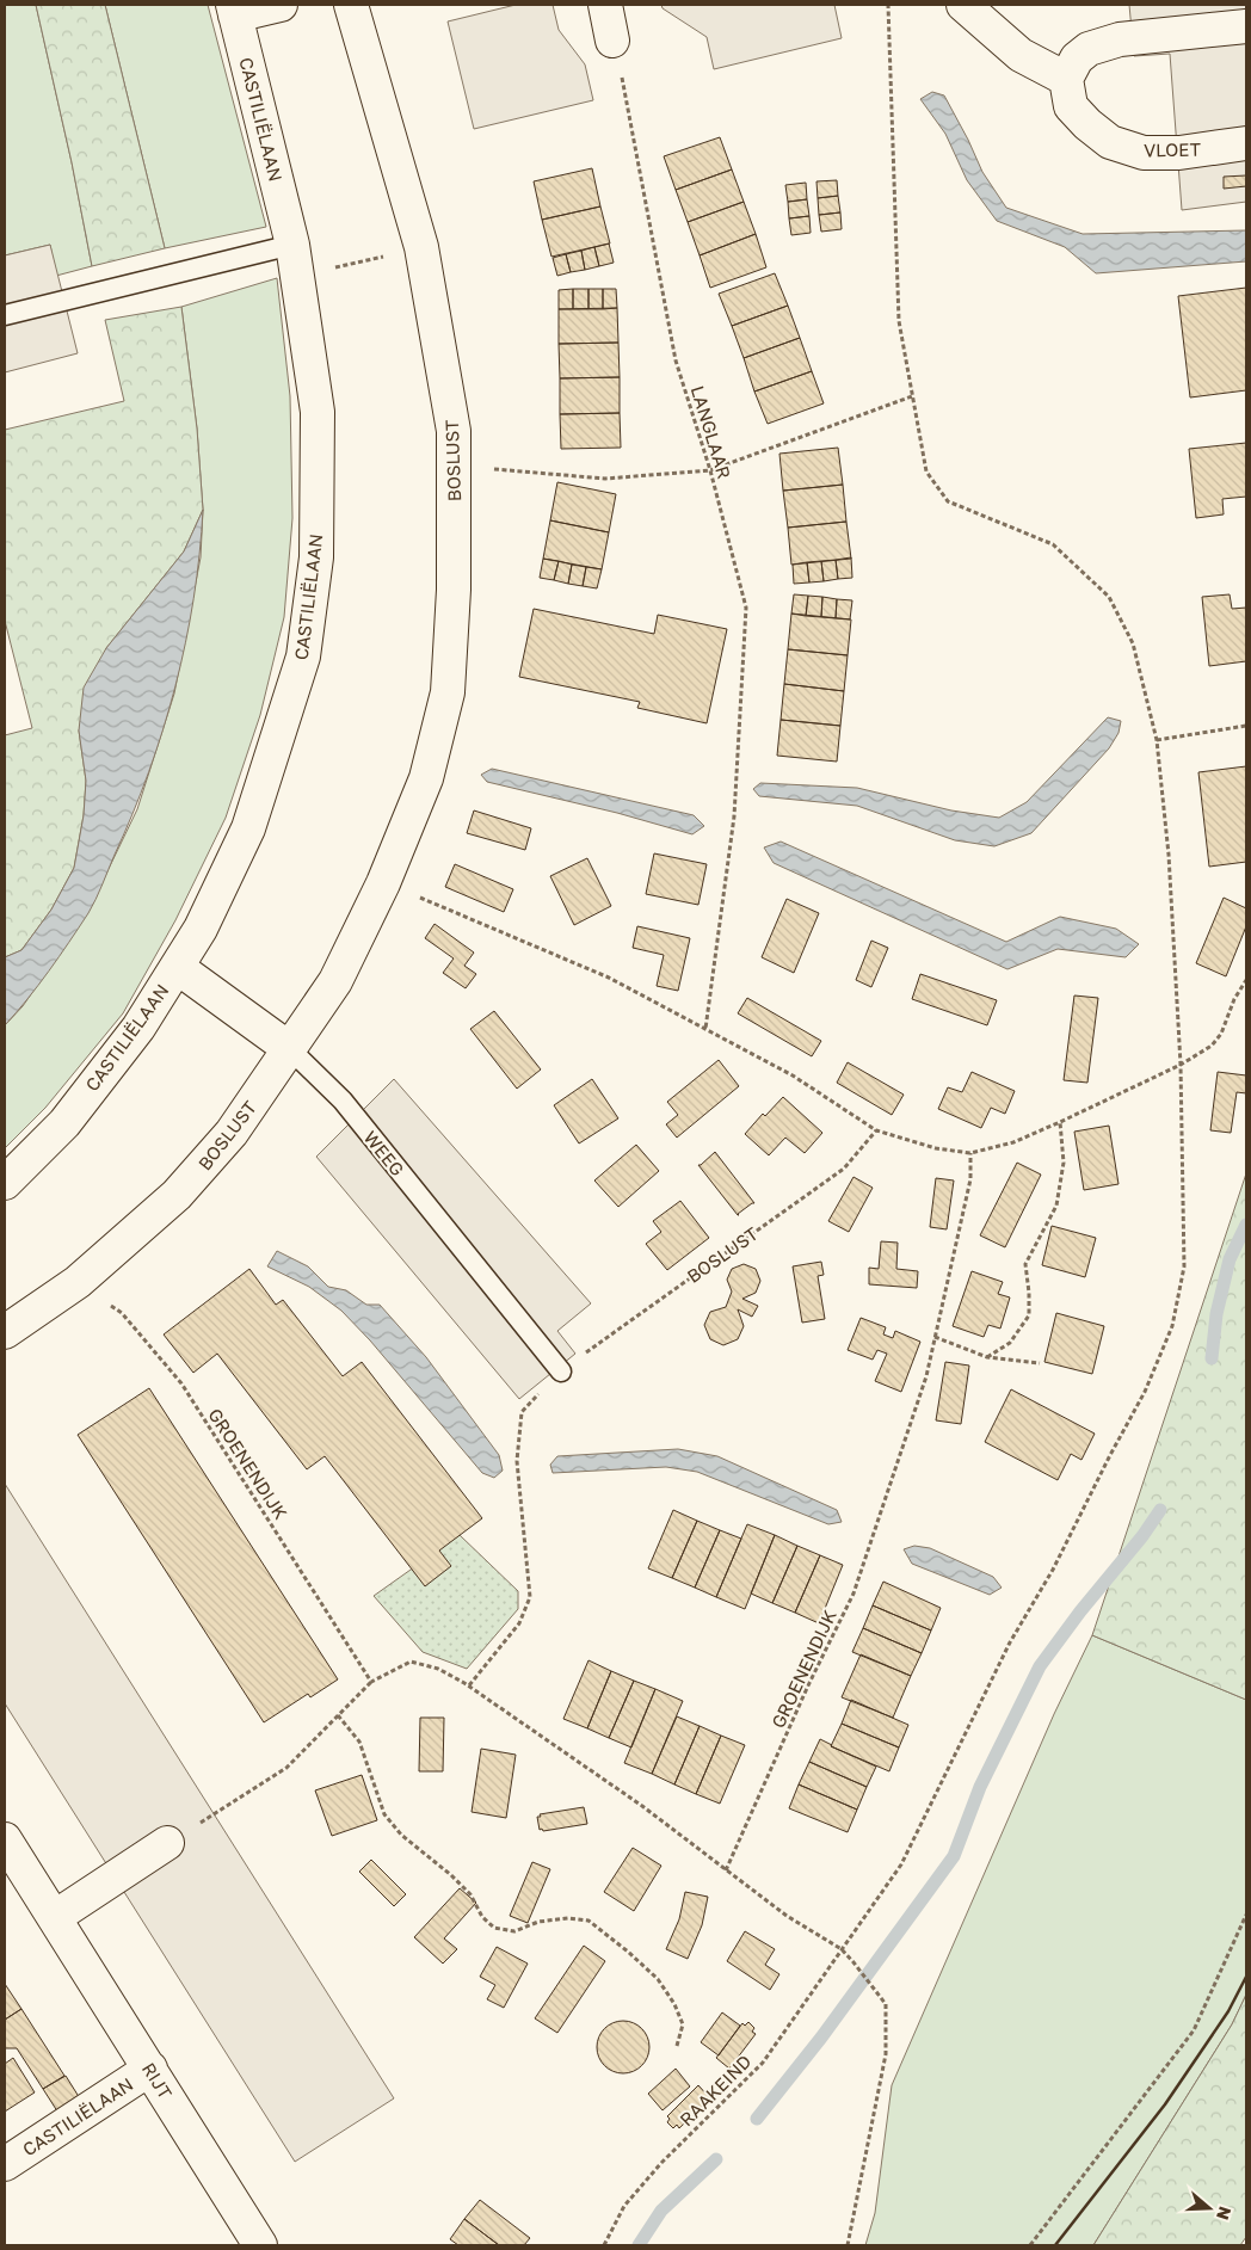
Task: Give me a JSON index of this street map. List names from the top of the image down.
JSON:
{
  "streets": {
    "street": [
      "CASTILIËLAAN",
      "VLOET",
      "BOSLUST",
      "WEEG",
      "RIJT"
    ],
    "path": ["LANGLAAR", "GROENENDIJK", "RAAKEIND"]
  },
  "crossings": [
    ["CASTILIËLAAN", "WEEG"],
    ["CASTILIËLAAN", "RIJT"],
    ["BOSLUST", "WEEG"],
    ["BOSLUST", "GROENENDIJK"]
  ],
  "north": "right"
}
